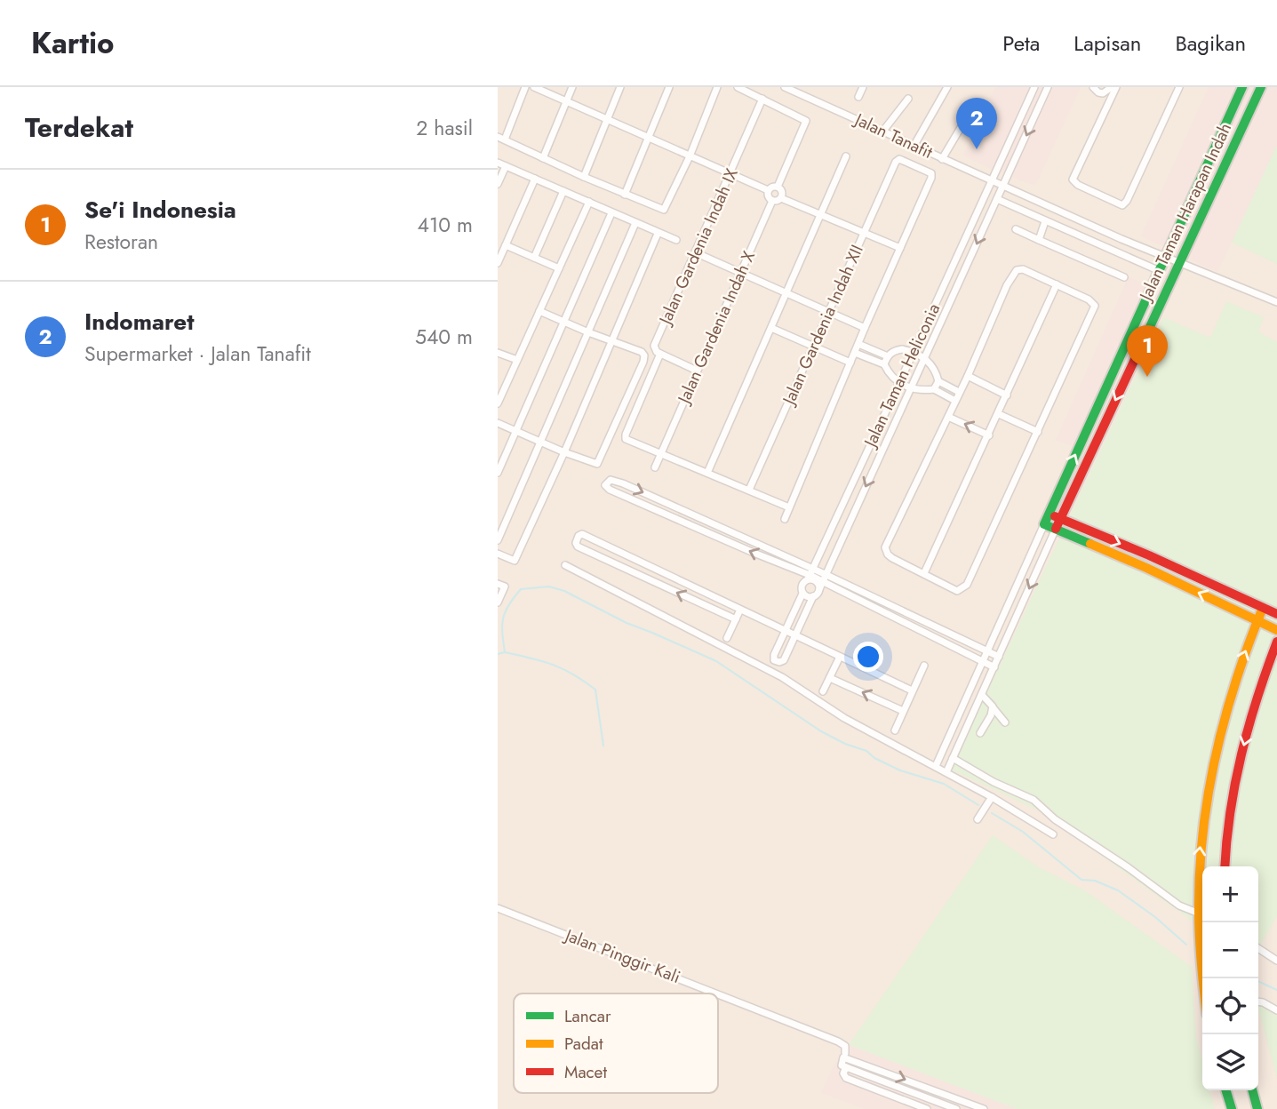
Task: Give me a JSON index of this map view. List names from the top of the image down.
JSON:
{
  "streets": {
    "street": [
      "Jalan Tanafit",
      "Jalan Taman Harapan Indah",
      "Jalan Gardenia Indah IX",
      "Jalan Gardenia Indah XII",
      "Jalan Gardenia Indah X",
      "Jalan Taman Heliconia",
      "Jalan Pinggir Kali"
    ]
  },
  "crossings": [
    ["Jalan Tanafit", "Jalan Taman Harapan Indah"],
    ["Jalan Tanafit", "Jalan Taman Heliconia"]
  ],
  "legend": ["Lancar", "Padat", "Macet"],
  "page": {
    "header": "Kartio",
    "nav": ["Peta", "Lapisan", "Bagikan"],
    "heading": ["Terdekat", "2 hasil"],
    "pins": ["2", "1"],
    "list": [
      {
        "mark": "1",
        "name": "Se'i Indonesia",
        "note": "Restoran",
        "value": "410 m"
      },
      {
        "mark": "2",
        "name": "Indomaret",
        "note": "Supermarket · Jalan Tanafit",
        "value": "540 m"
      }
    ],
    "map_buttons": ["+", "−"]
  }
}
